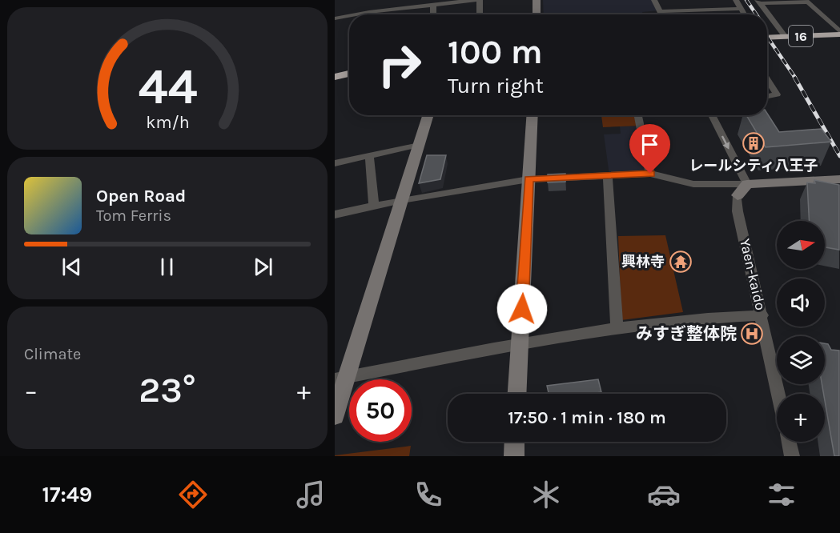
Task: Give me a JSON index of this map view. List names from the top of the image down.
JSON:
{
  "streets": {
    "highway": ["16"],
    "street": ["Yaen-kaido"]
  },
  "places": {
    "building": ["レールシティ八王子"],
    "temple": ["興林寺"],
    "hospital": ["みすぎ整体院"]
  },
  "north": "right",
  "page": {
    "turn": ["100 m", "Turn right"],
    "song": ["Open Road", "Tom Ferris"],
    "map_buttons": "+",
    "tile": "Climate",
    "heat": ["−", "23°", "+"],
    "limit": "50",
    "trip": "17:50 · 1 min · 180 m",
    "tabs": "17:49",
    "gauge": ["44", "km/h"]
  }
}
